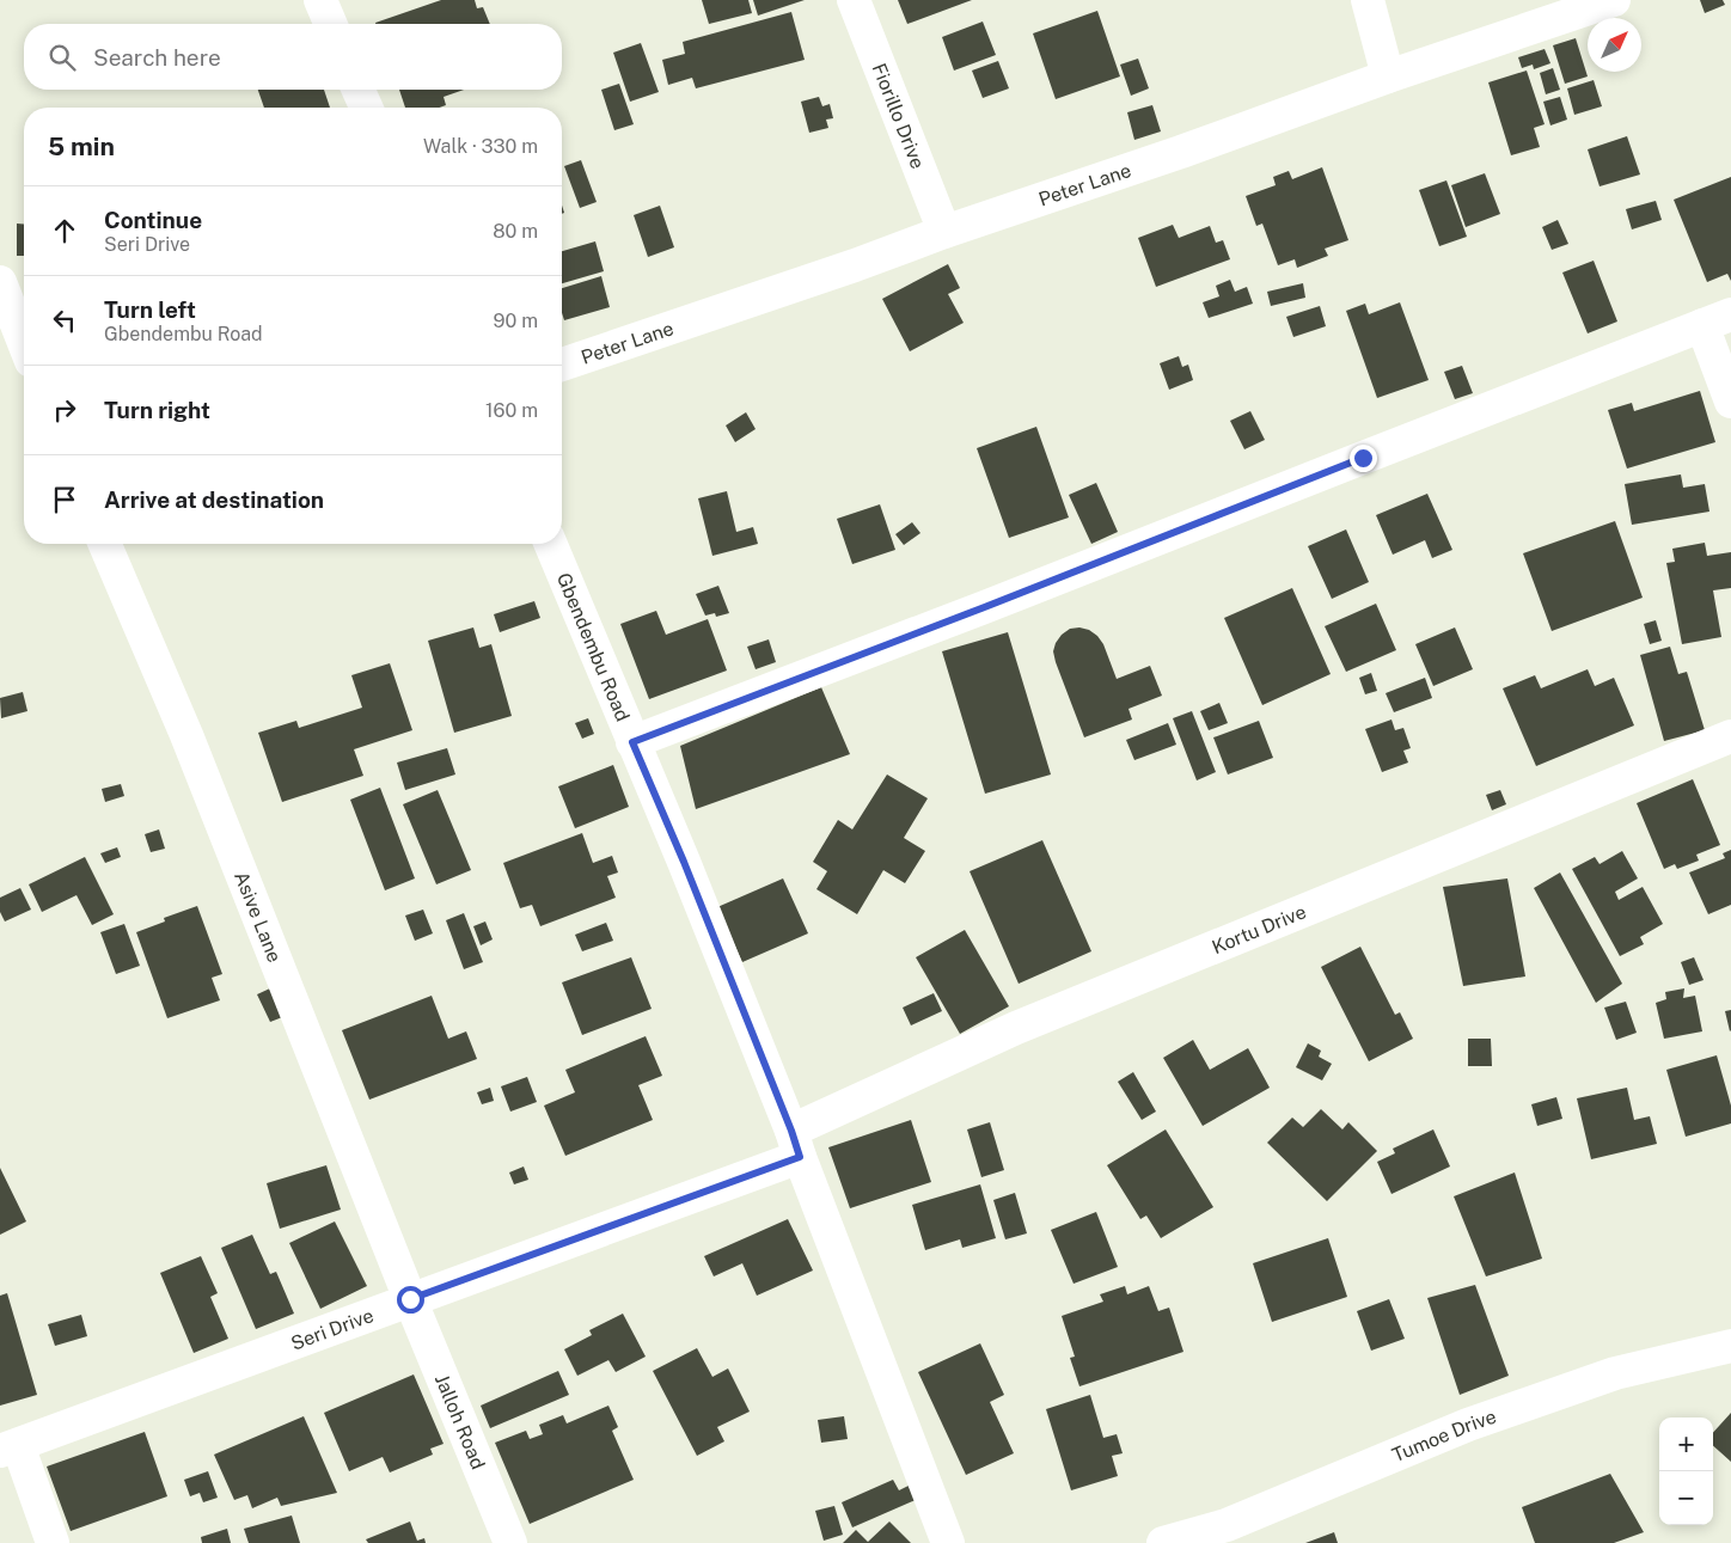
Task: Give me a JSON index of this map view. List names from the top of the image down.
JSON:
{
  "streets": {
    "street": [
      "Fiorillo Drive",
      "Peter Lane",
      "Gbendembu Road",
      "Asive Lane",
      "Kortu Drive",
      "Seri Drive",
      "Jalloh Road",
      "Tumoe Drive"
    ]
  },
  "crossings": [
    ["Fiorillo Drive", "Peter Lane"],
    ["Gbendembu Road", "Kortu Drive"],
    ["Gbendembu Road", "Seri Drive"],
    ["Asive Lane", "Seri Drive"],
    ["Asive Lane", "Jalloh Road"],
    ["Kortu Drive", "Seri Drive"],
    ["Seri Drive", "Jalloh Road"]
  ],
  "north": "top right",
  "page": {
    "search": "Search here",
    "heading": ["5 min", "Walk · 330 m"],
    "list": [
      ["Continue", "Seri Drive", "80 m"],
      ["Turn left", "Gbendembu Road", "90 m"],
      ["Turn right", "160 m"],
      "Arrive at destination"
    ],
    "map_buttons": ["+", "−"]
  }
}
